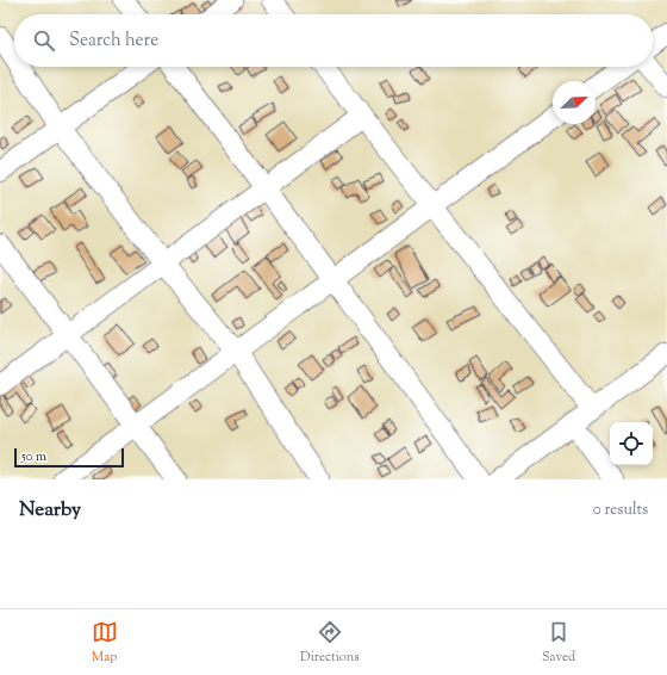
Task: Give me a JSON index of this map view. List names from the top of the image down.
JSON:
{
  "scale_bar": "50 m",
  "north": "top right",
  "page": {
    "search": "Search here",
    "scale": "50 m",
    "heading": ["Nearby", "0 results"],
    "nav": ["Map", "Directions", "Saved"]
  }
}
